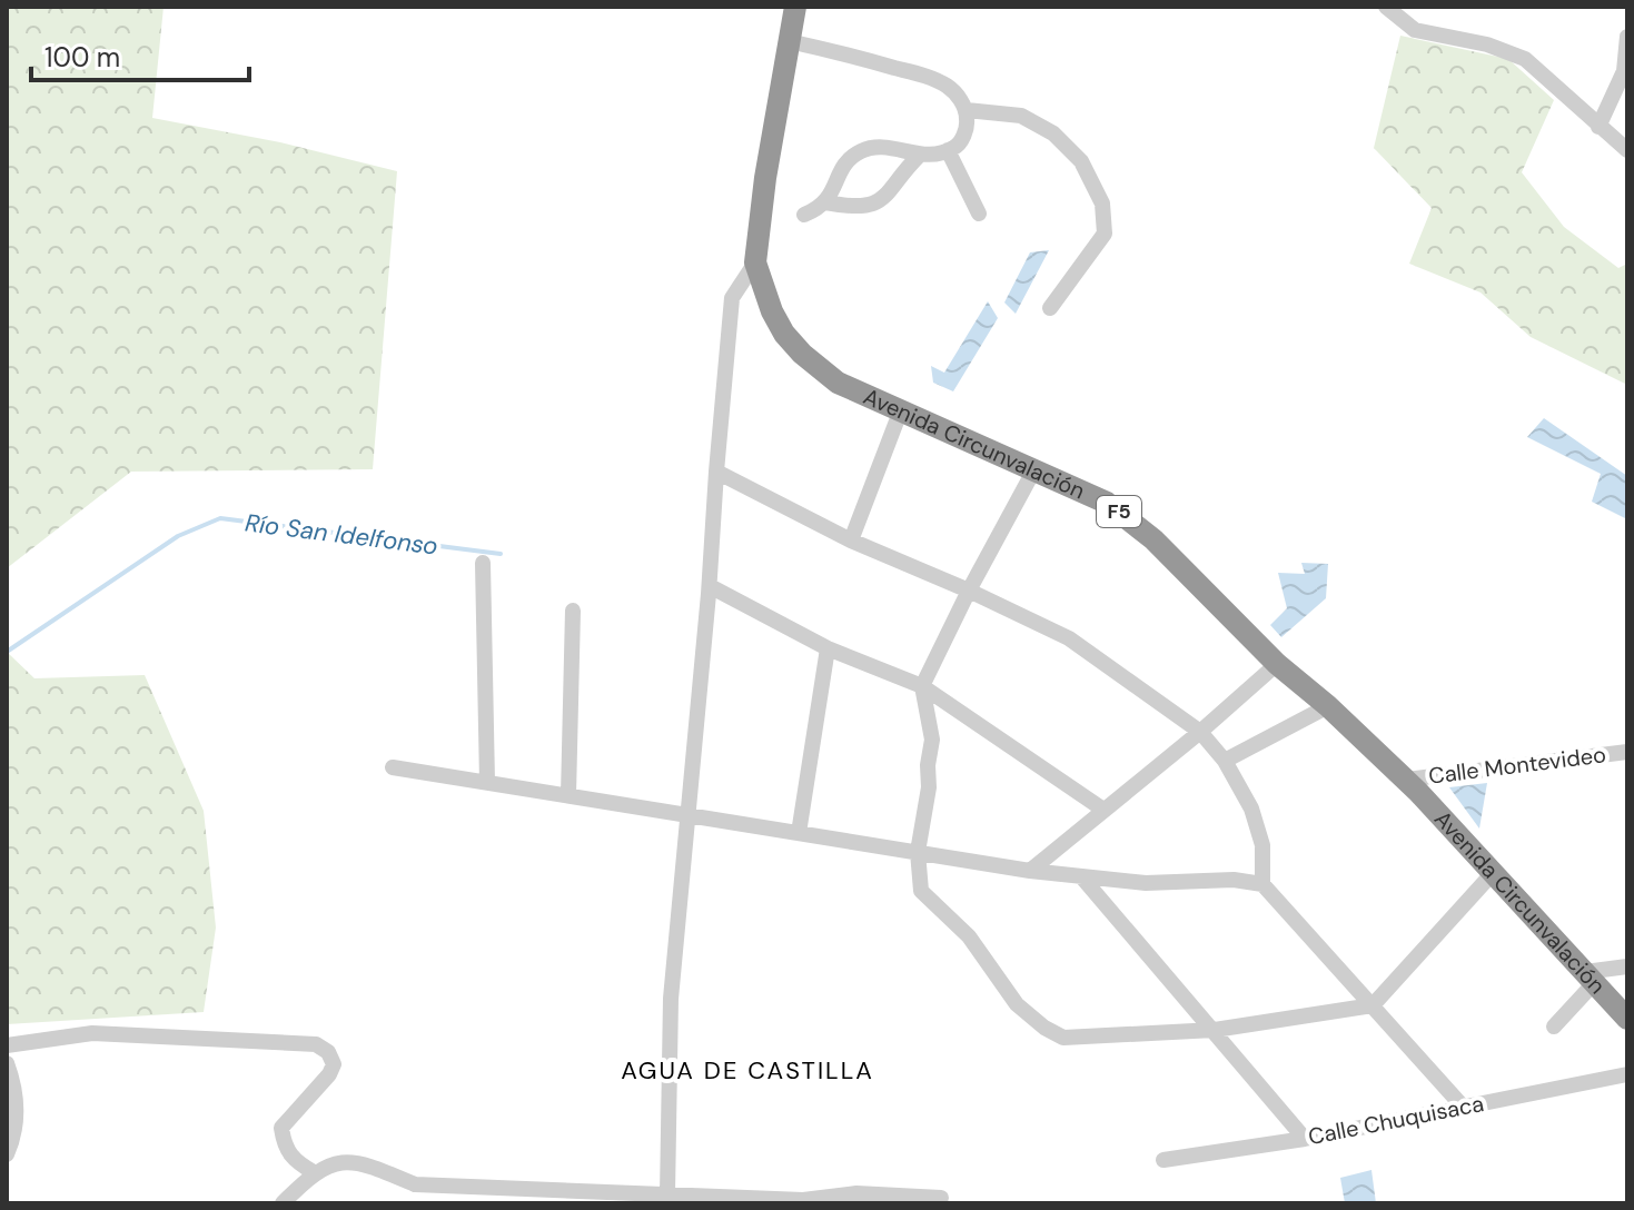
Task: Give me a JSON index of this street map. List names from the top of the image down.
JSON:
{
  "streets": {
    "highway": ["Avenida Circunvalación", "F5"],
    "street": ["Calle Montevideo", "Calle Chuquisaca"]
  },
  "crossings": [
    ["Avenida Circunvalación", "Calle Montevideo"]
  ],
  "districts": ["AGUA DE CASTILLA"],
  "water": ["Río San Idelfonso"],
  "scale_bar": "100 m"
}
